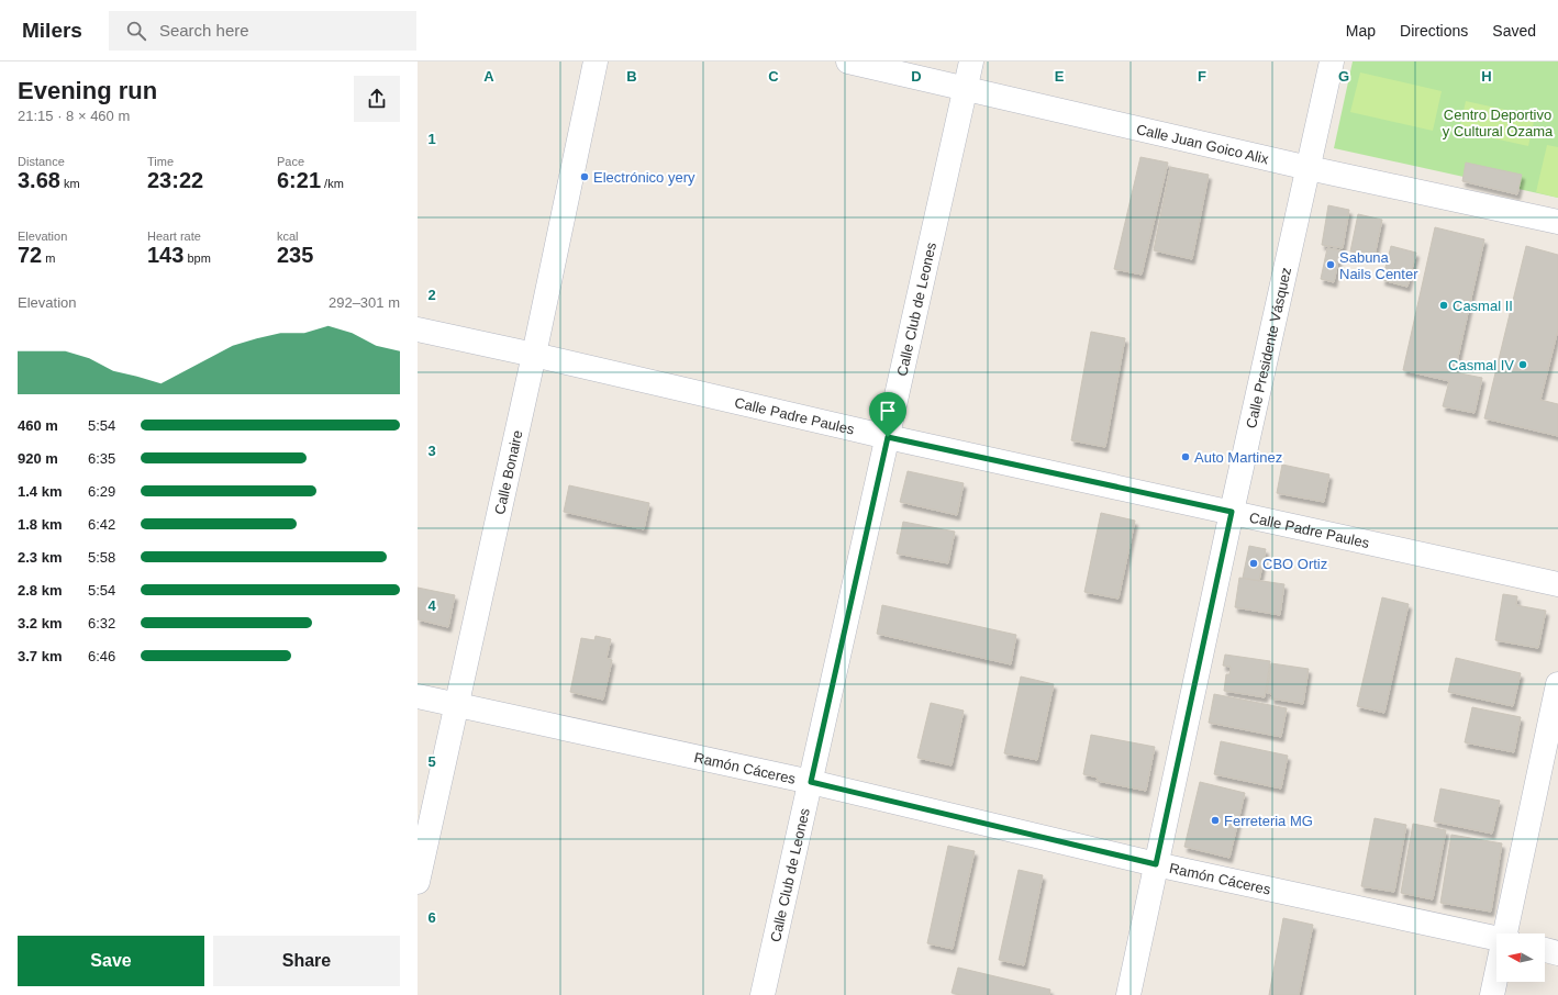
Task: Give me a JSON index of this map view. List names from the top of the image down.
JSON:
{
  "streets": {
    "street": [
      "Calle Juan Goico Alix",
      "Calle Club de Leones",
      "Calle Presidente Vásquez",
      "Calle Padre Paules",
      "Calle Bonaire",
      "Ramón Cáceres"
    ]
  },
  "crossings": [
    ["Calle Juan Goico Alix", "Calle Club de Leones"],
    ["Calle Juan Goico Alix", "Calle Presidente Vásquez"],
    ["Calle Club de Leones", "Calle Padre Paules"],
    ["Calle Club de Leones", "Ramón Cáceres"],
    ["Calle Presidente Vásquez", "Calle Padre Paules"],
    ["Calle Presidente Vásquez", "Ramón Cáceres"],
    ["Calle Padre Paules", "Calle Bonaire"],
    ["Calle Bonaire", "Ramón Cáceres"]
  ],
  "parks": ["Centro Deportivo y Cultural Ozama"],
  "places": [
    "Electrónico yery",
    "Sabuna Nails Center",
    "Casmal II",
    "Casmal IV",
    "Auto Martinez",
    "CBO Ortiz",
    "Ferreteria MG"
  ],
  "north": "left",
  "page": {
    "header": "Milers",
    "search": "Search here",
    "nav": ["Map", "Directions", "Saved"],
    "heading": ["Evening run", "21:15 · 8 × 460 m"],
    "stats": [
      ["Distance", "3.68 km"],
      ["Time", "23:22"],
      ["Pace", "6:21 /km"],
      ["Elevation", "72 m"],
      ["Heart rate", "143 bpm"],
      ["kcal", "235"]
    ],
    "chart": ["Elevation", "292–301 m"],
    "list": [
      {
        "name": "460 m",
        "note": "5:54"
      },
      {
        "name": "920 m",
        "note": "6:35"
      },
      {
        "name": "1.4 km",
        "note": "6:29"
      },
      {
        "name": "1.8 km",
        "note": "6:42"
      },
      {
        "name": "2.3 km",
        "note": "5:58"
      },
      {
        "name": "2.8 km",
        "note": "5:54"
      },
      {
        "name": "3.2 km",
        "note": "6:32"
      },
      {
        "name": "3.7 km",
        "note": "6:46"
      }
    ],
    "buttons": ["Save", "Share"]
  },
  "grid": {
    "columns": [
      "A",
      "B",
      "C",
      "D",
      "E",
      "F",
      "G",
      "H"
    ],
    "rows": [
      "1",
      "2",
      "3",
      "4",
      "5",
      "6"
    ]
  }
}
